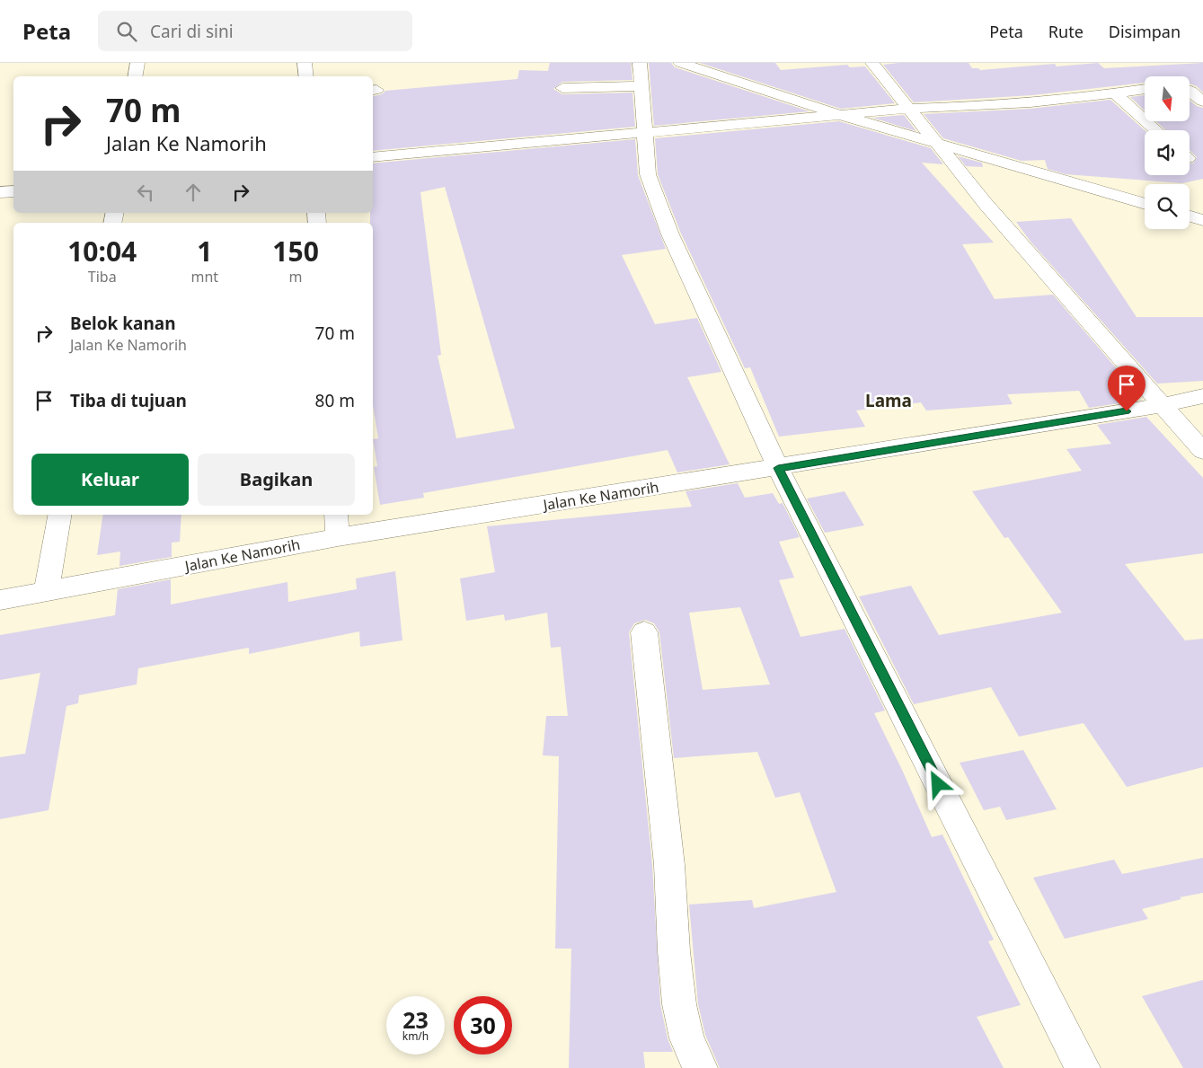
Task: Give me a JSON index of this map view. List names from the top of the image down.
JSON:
{
  "streets": {
    "street": ["Jalan Ke Namorih"]
  },
  "districts": ["Lama"],
  "north": "bottom",
  "page": {
    "header": "Peta",
    "search": "Cari di sini",
    "nav": ["Peta", "Rute", "Disimpan"],
    "turn": ["70 m", "Jalan Ke Namorih"],
    "eta": [
      "10:04",
      "Tiba",
      "1",
      "mnt",
      "150",
      "m"
    ],
    "list": [
      {
        "name": "Belok kanan",
        "note": "Jalan Ke Namorih",
        "value": "70 m"
      },
      {
        "name": "Tiba di tujuan",
        "value": "80 m"
      }
    ],
    "buttons": ["Keluar", "Bagikan"],
    "speed": "23 km/h",
    "limit": "30"
  }
}
